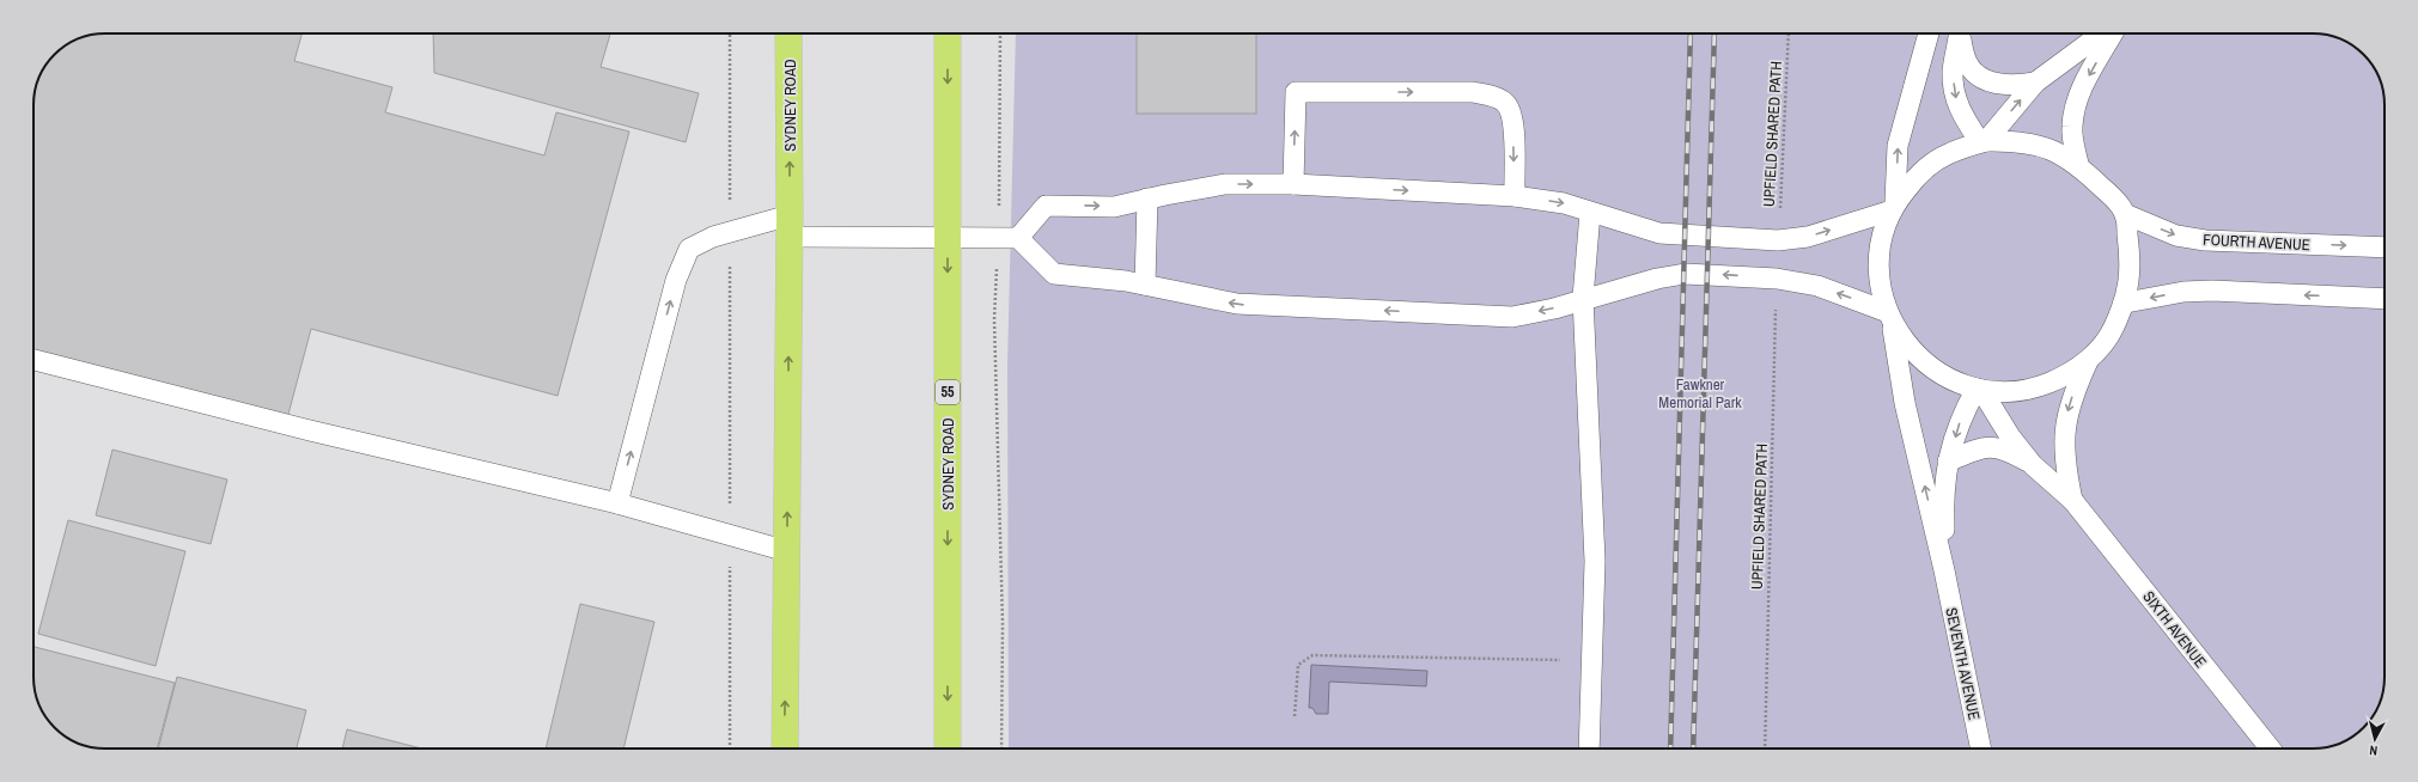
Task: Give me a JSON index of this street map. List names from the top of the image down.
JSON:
{
  "streets": {
    "highway": ["SYDNEY ROAD", "55"],
    "lane": ["FOURTH AVENUE", "SIXTH AVENUE", "SEVENTH AVENUE"],
    "path": ["UPFIELD SHARED PATH"]
  },
  "parks": ["Fawkner Memorial Park"],
  "north": "bottom"
}
